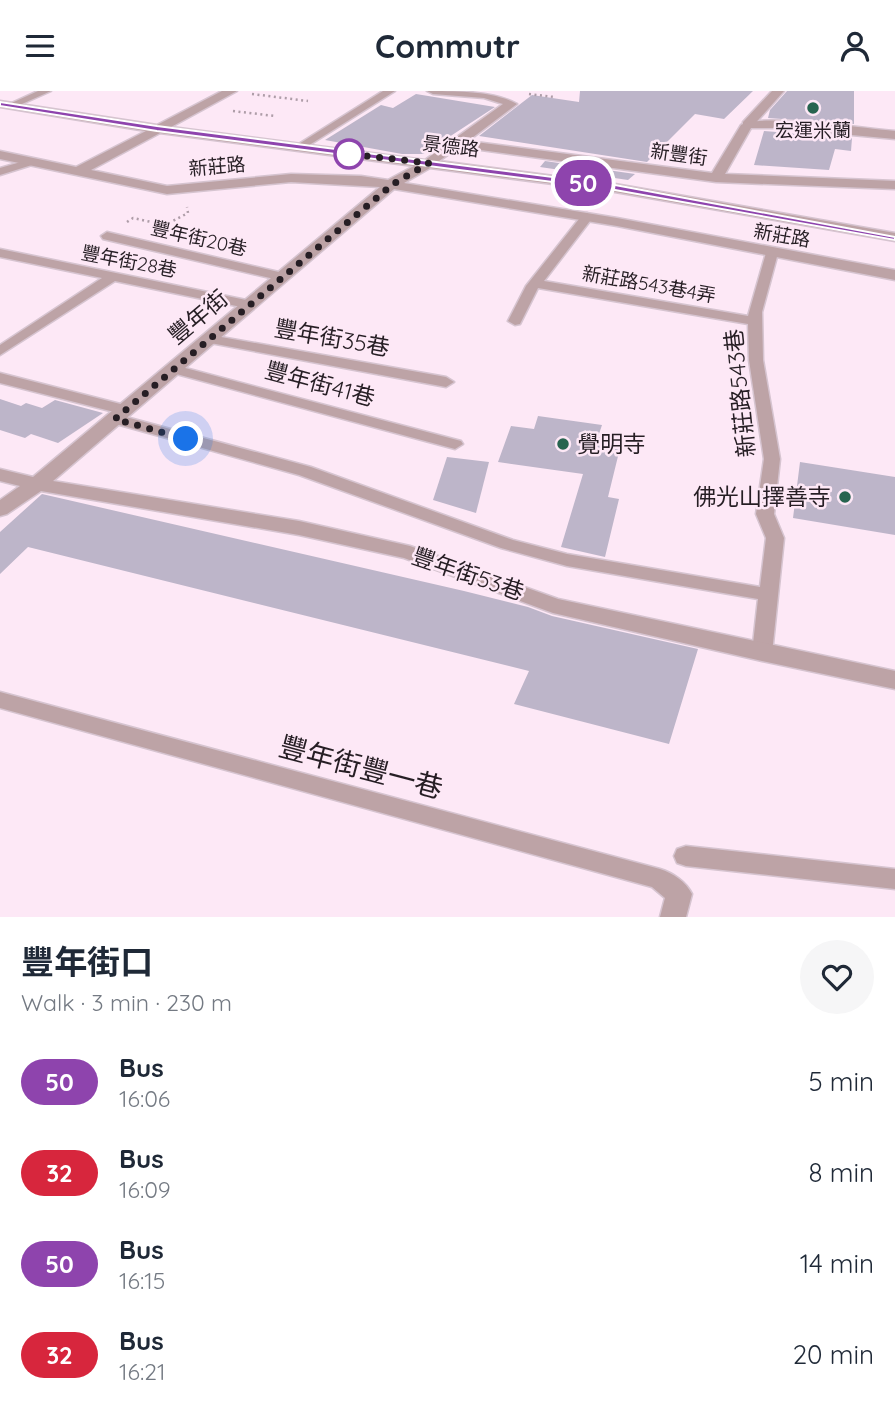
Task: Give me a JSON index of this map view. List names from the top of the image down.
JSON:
{
  "streets": {
    "street": [
      "景德路",
      "新豐街",
      "新莊路",
      "豐年街",
      "豐年街53巷"
    ],
    "lane": [
      "豐年街20巷",
      "豐年街28巷",
      "新莊路543巷4弄",
      "豐年街35巷",
      "豐年街41巷",
      "新莊路543巷",
      "豐年街豐一巷"
    ]
  },
  "crossings": [
    ["景德路", "豐年街"],
    ["新豐街", "豐年街"],
    ["新莊路", "豐年街"],
    ["新莊路", "新莊路543巷"],
    ["豐年街20巷", "豐年街"],
    ["豐年街28巷", "豐年街"],
    ["新莊路543巷4弄", "新莊路543巷"],
    ["豐年街", "豐年街35巷"],
    ["豐年街", "豐年街41巷"],
    ["豐年街", "豐年街53巷"],
    ["新莊路543巷", "豐年街53巷"]
  ],
  "places": ["宏運米蘭", "覺明寺", "佛光山擇善寺"],
  "lines": ["bus line 50"],
  "page": {
    "header": "Commutr",
    "on_map": "50",
    "heading": ["豐年街口", "Walk · 3 min · 230 m"],
    "list": [
      {
        "mark": "50",
        "name": "Bus",
        "note": "16:06",
        "value": "5 min"
      },
      {
        "mark": "32",
        "name": "Bus",
        "note": "16:09",
        "value": "8 min"
      },
      {
        "mark": "50",
        "name": "Bus",
        "note": "16:15",
        "value": "14 min"
      },
      {
        "mark": "32",
        "name": "Bus",
        "note": "16:21",
        "value": "20 min"
      }
    ]
  }
}
